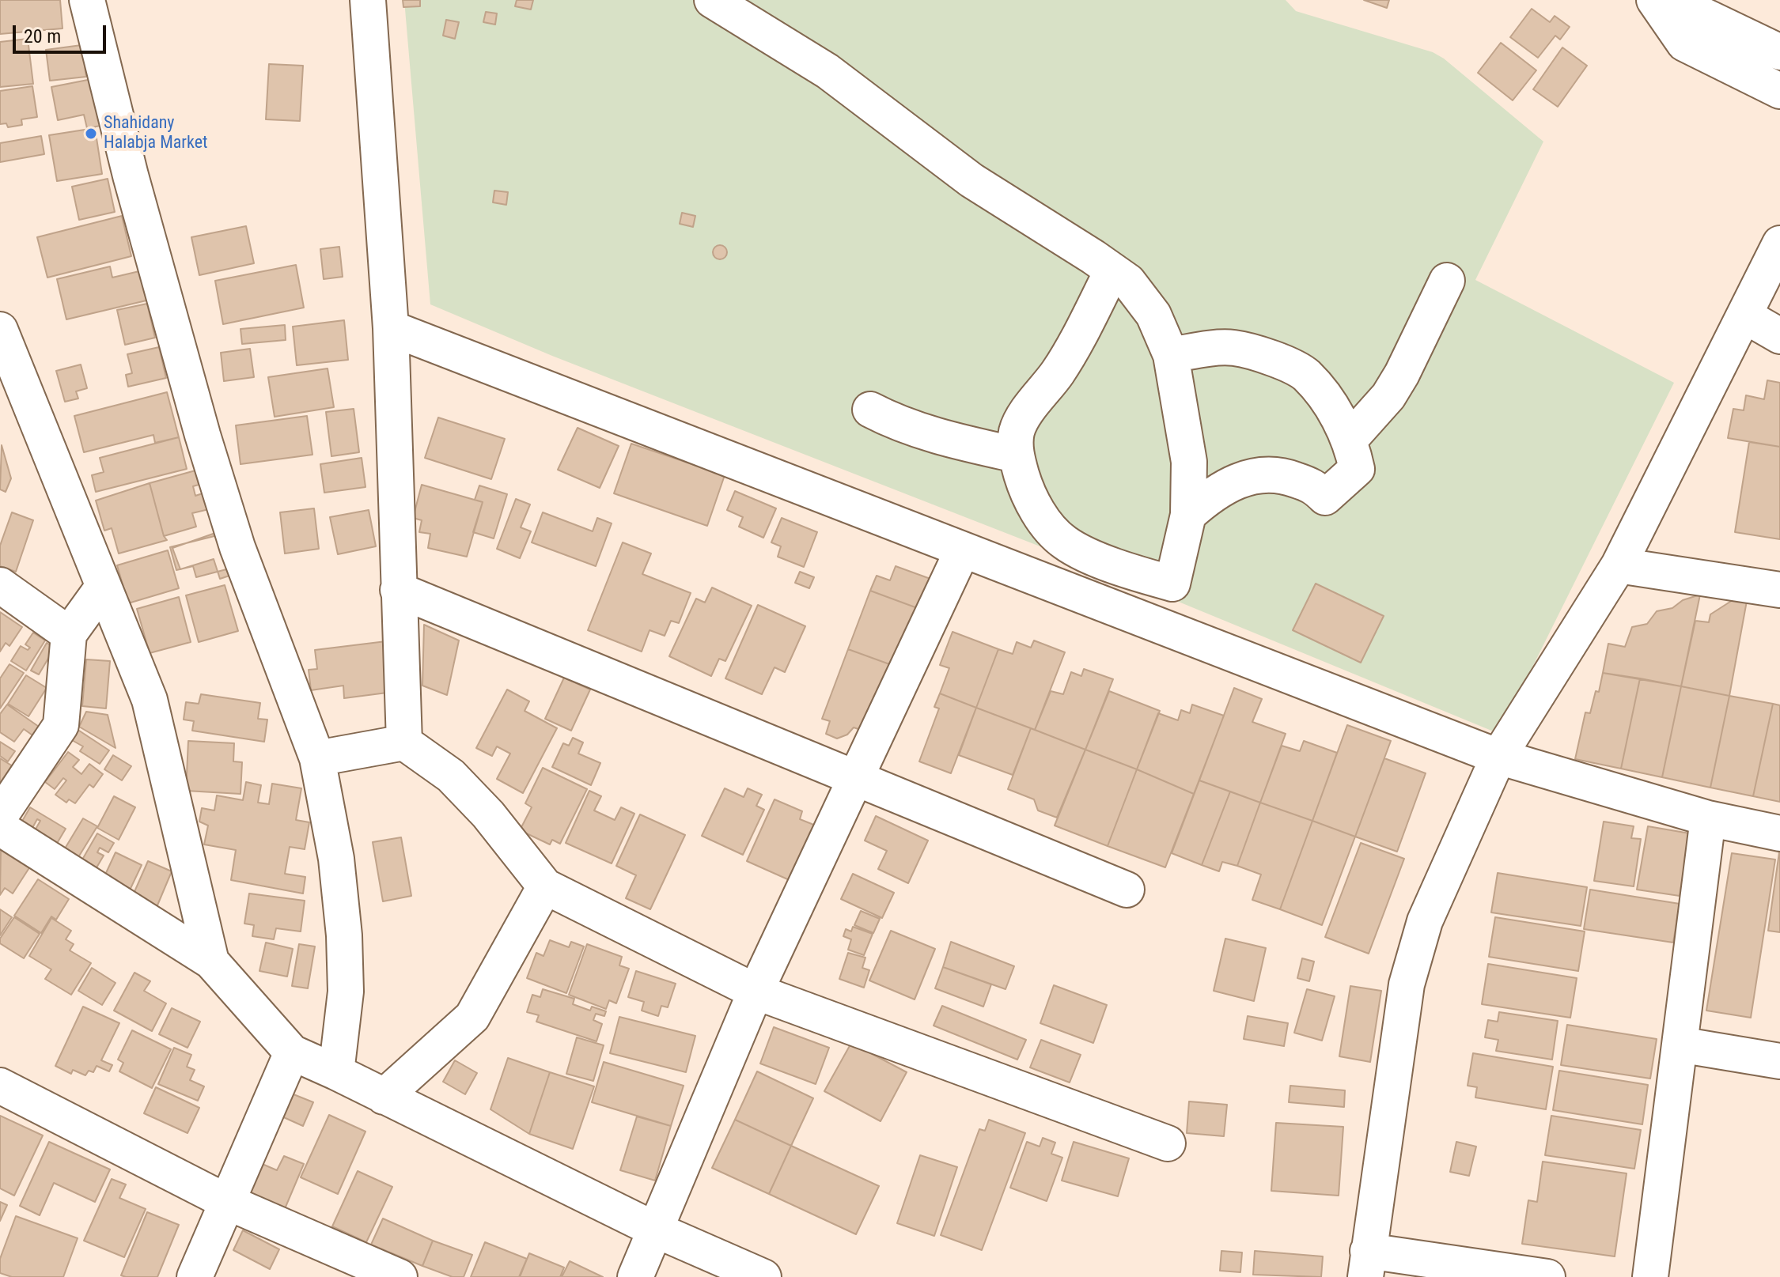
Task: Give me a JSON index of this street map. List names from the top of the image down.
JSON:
{
  "places": ["Shahidany Halabja Market"],
  "scale_bar": "20 m"
}
